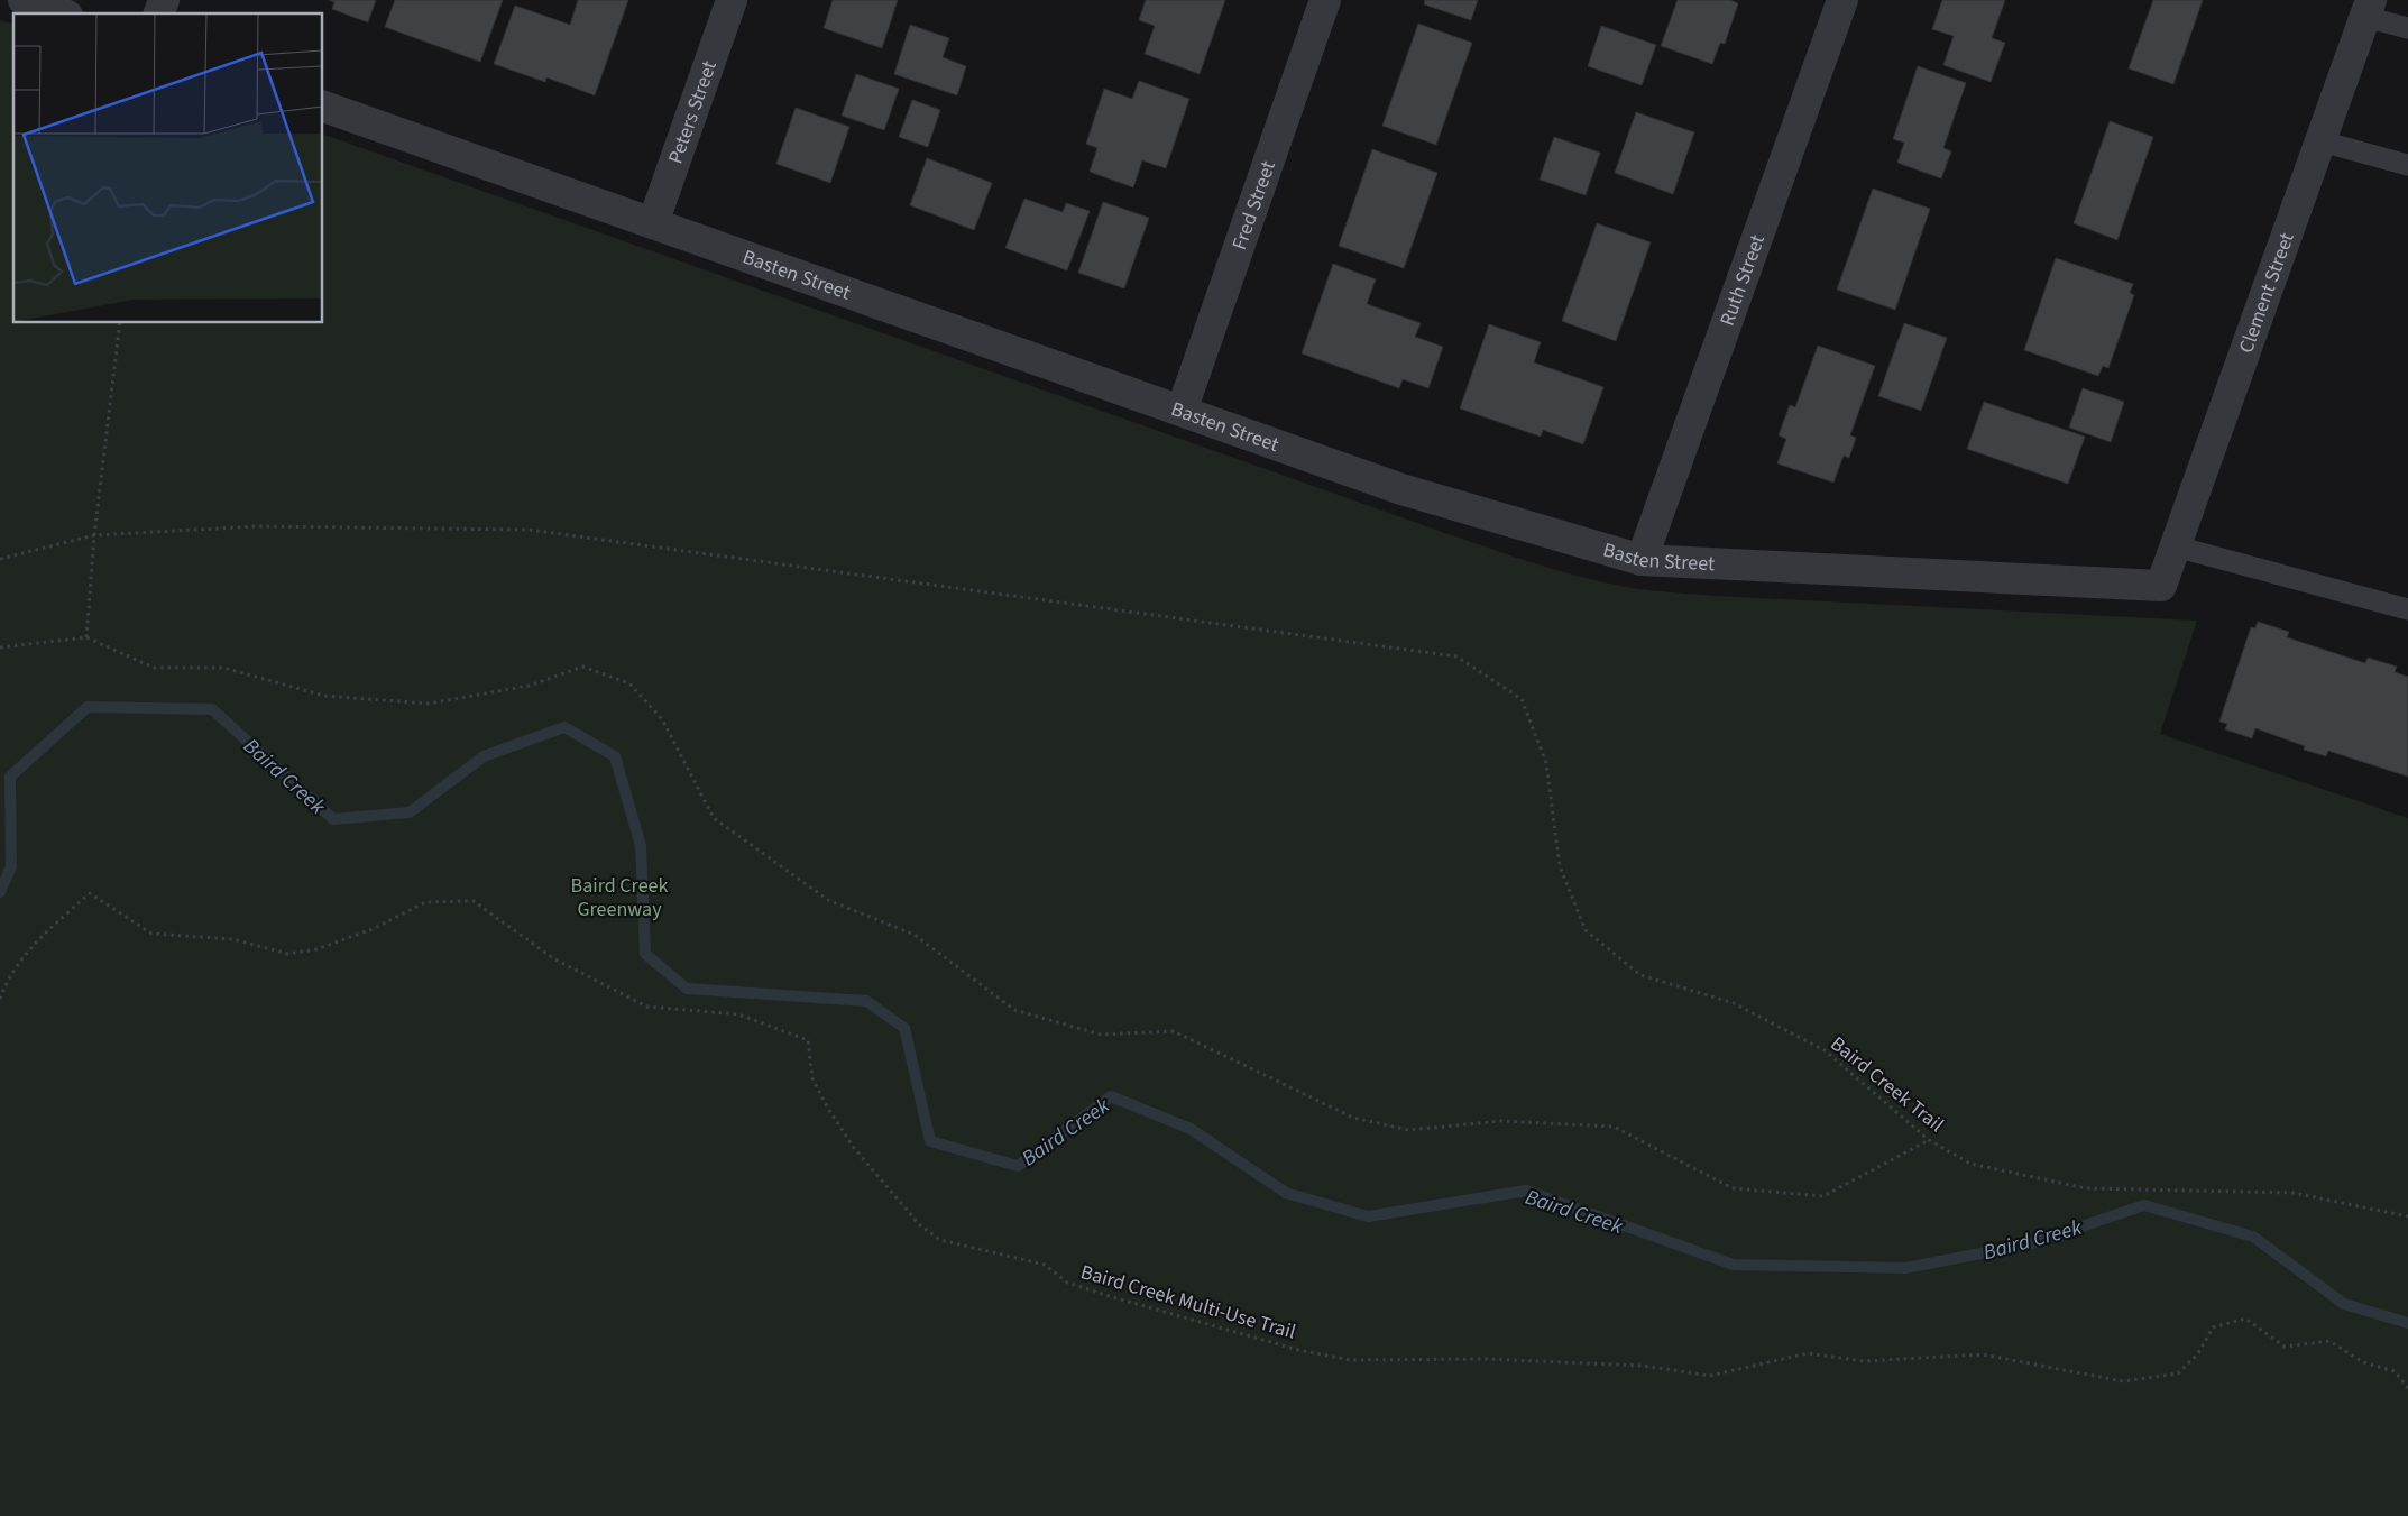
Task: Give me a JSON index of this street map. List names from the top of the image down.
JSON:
{
  "streets": {
    "street": [
      "Peters Street",
      "Fred Street",
      "Basten Street",
      "Ruth Street",
      "Clement Street"
    ],
    "path": ["Baird Creek Trail", "Baird Creek Multi-Use Trail"]
  },
  "crossings": [
    ["Peters Street", "Basten Street"],
    ["Fred Street", "Basten Street"],
    ["Basten Street", "Ruth Street"],
    ["Basten Street", "Clement Street"]
  ],
  "water": ["Baird Creek"],
  "parks": ["Baird Creek Greenway"]
}
